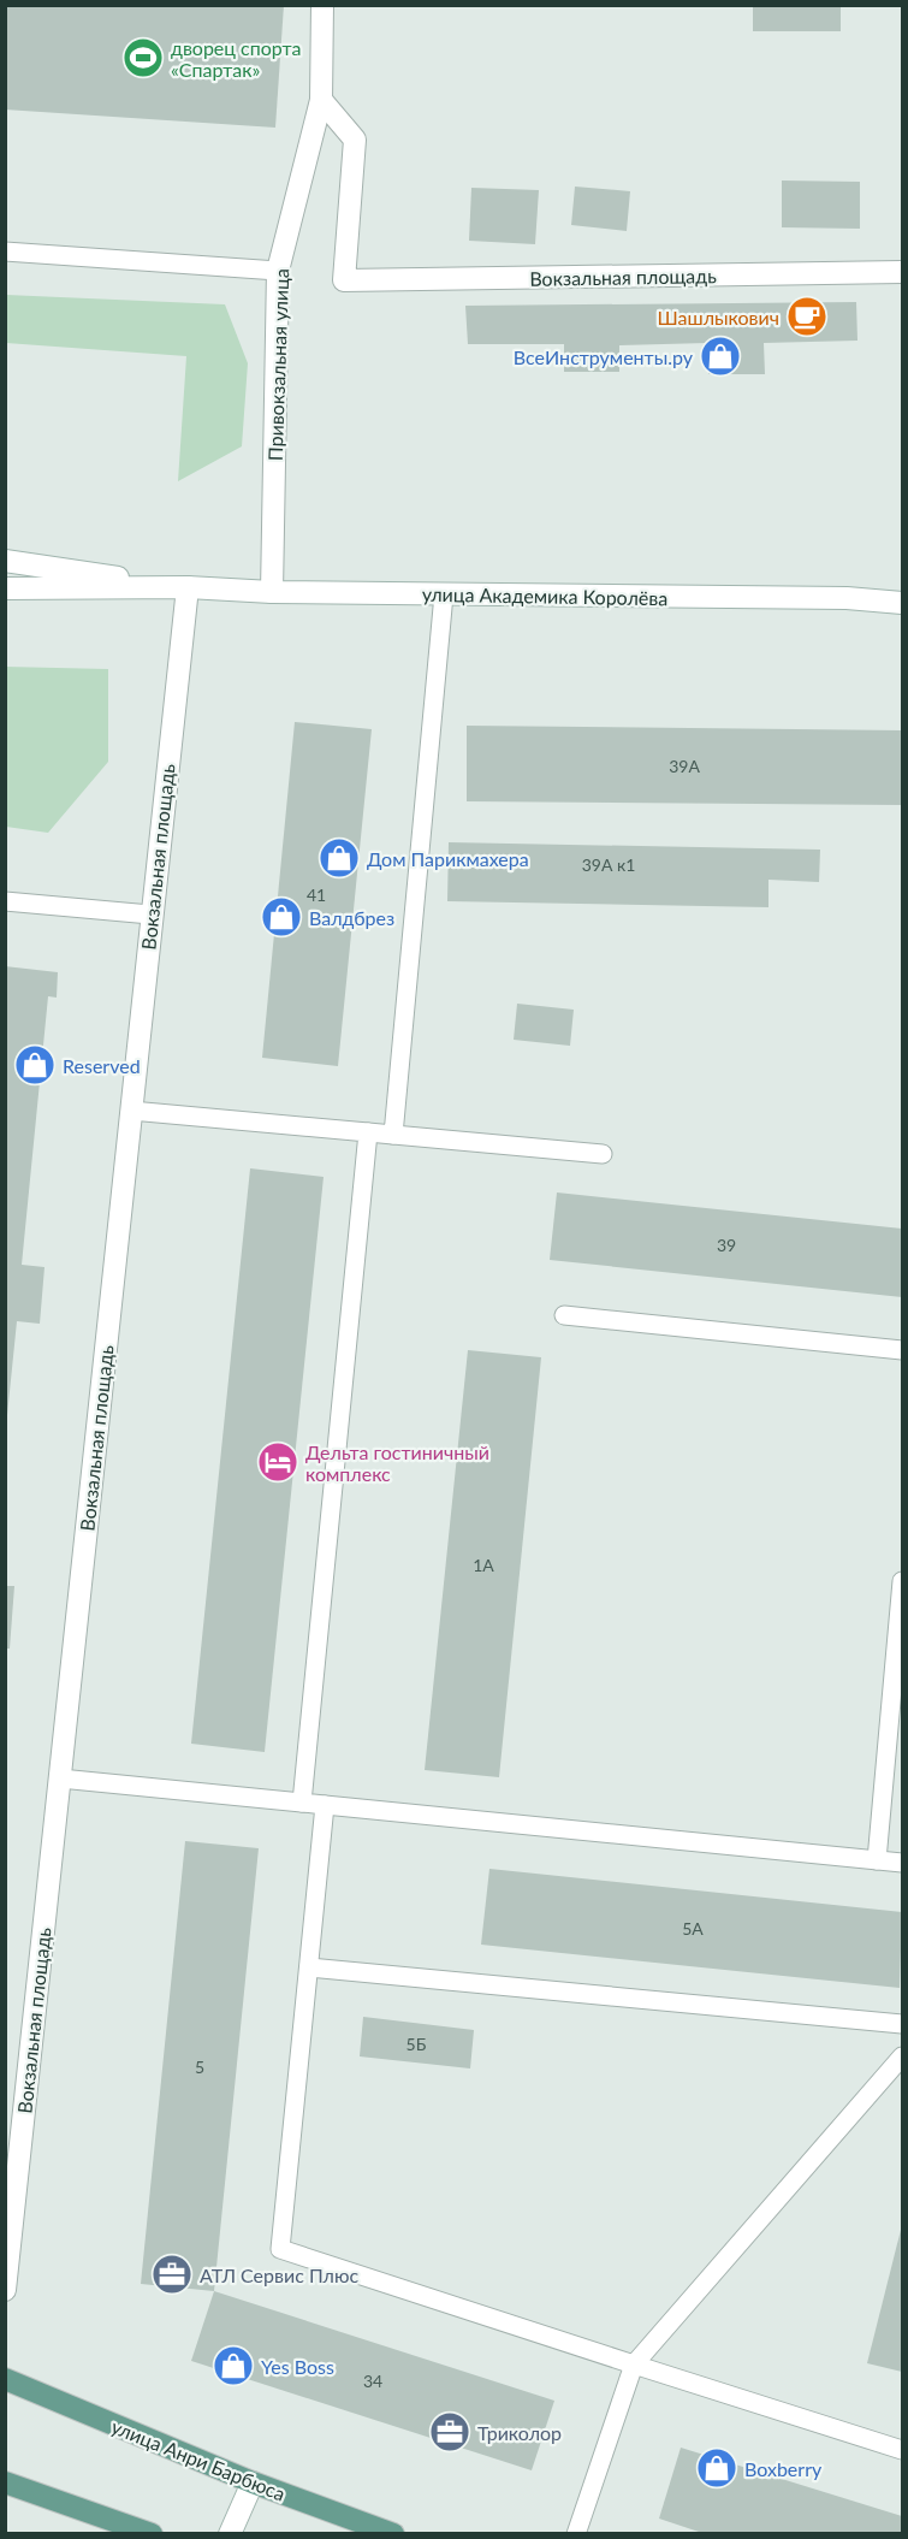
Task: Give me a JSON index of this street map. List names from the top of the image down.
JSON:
{
  "streets": {
    "main road": ["улица Анри Барбюса"],
    "street": ["Вокзальная площадь", "Привокзальная улица", "улица Академика Королёва"]
  },
  "crossings": [
    ["Вокзальная площадь", "Привокзальная улица"],
    ["Вокзальная площадь", "улица Академика Королёва"],
    ["Привокзальная улица", "улица Академика Королёва"]
  ],
  "places": {
    "sports": ["дворец спорта «Спартак»"],
    "cafe": ["Шашлыкович"],
    "shop": [
      "ВсеИнструменты.ру",
      "Дом Парикмахера",
      "Валдбрез",
      "Reserved",
      "Yes Boss",
      "Boxberry"
    ],
    "hotel": ["Дельта гостиничный комплекс"],
    "office": ["АТЛ Сервис Плюс", "Триколор"]
  },
  "house_numbers": [
    "39А",
    "39А к1",
    "41",
    "39",
    "1А",
    "5А",
    "5Б",
    "5",
    "34"
  ]
}
